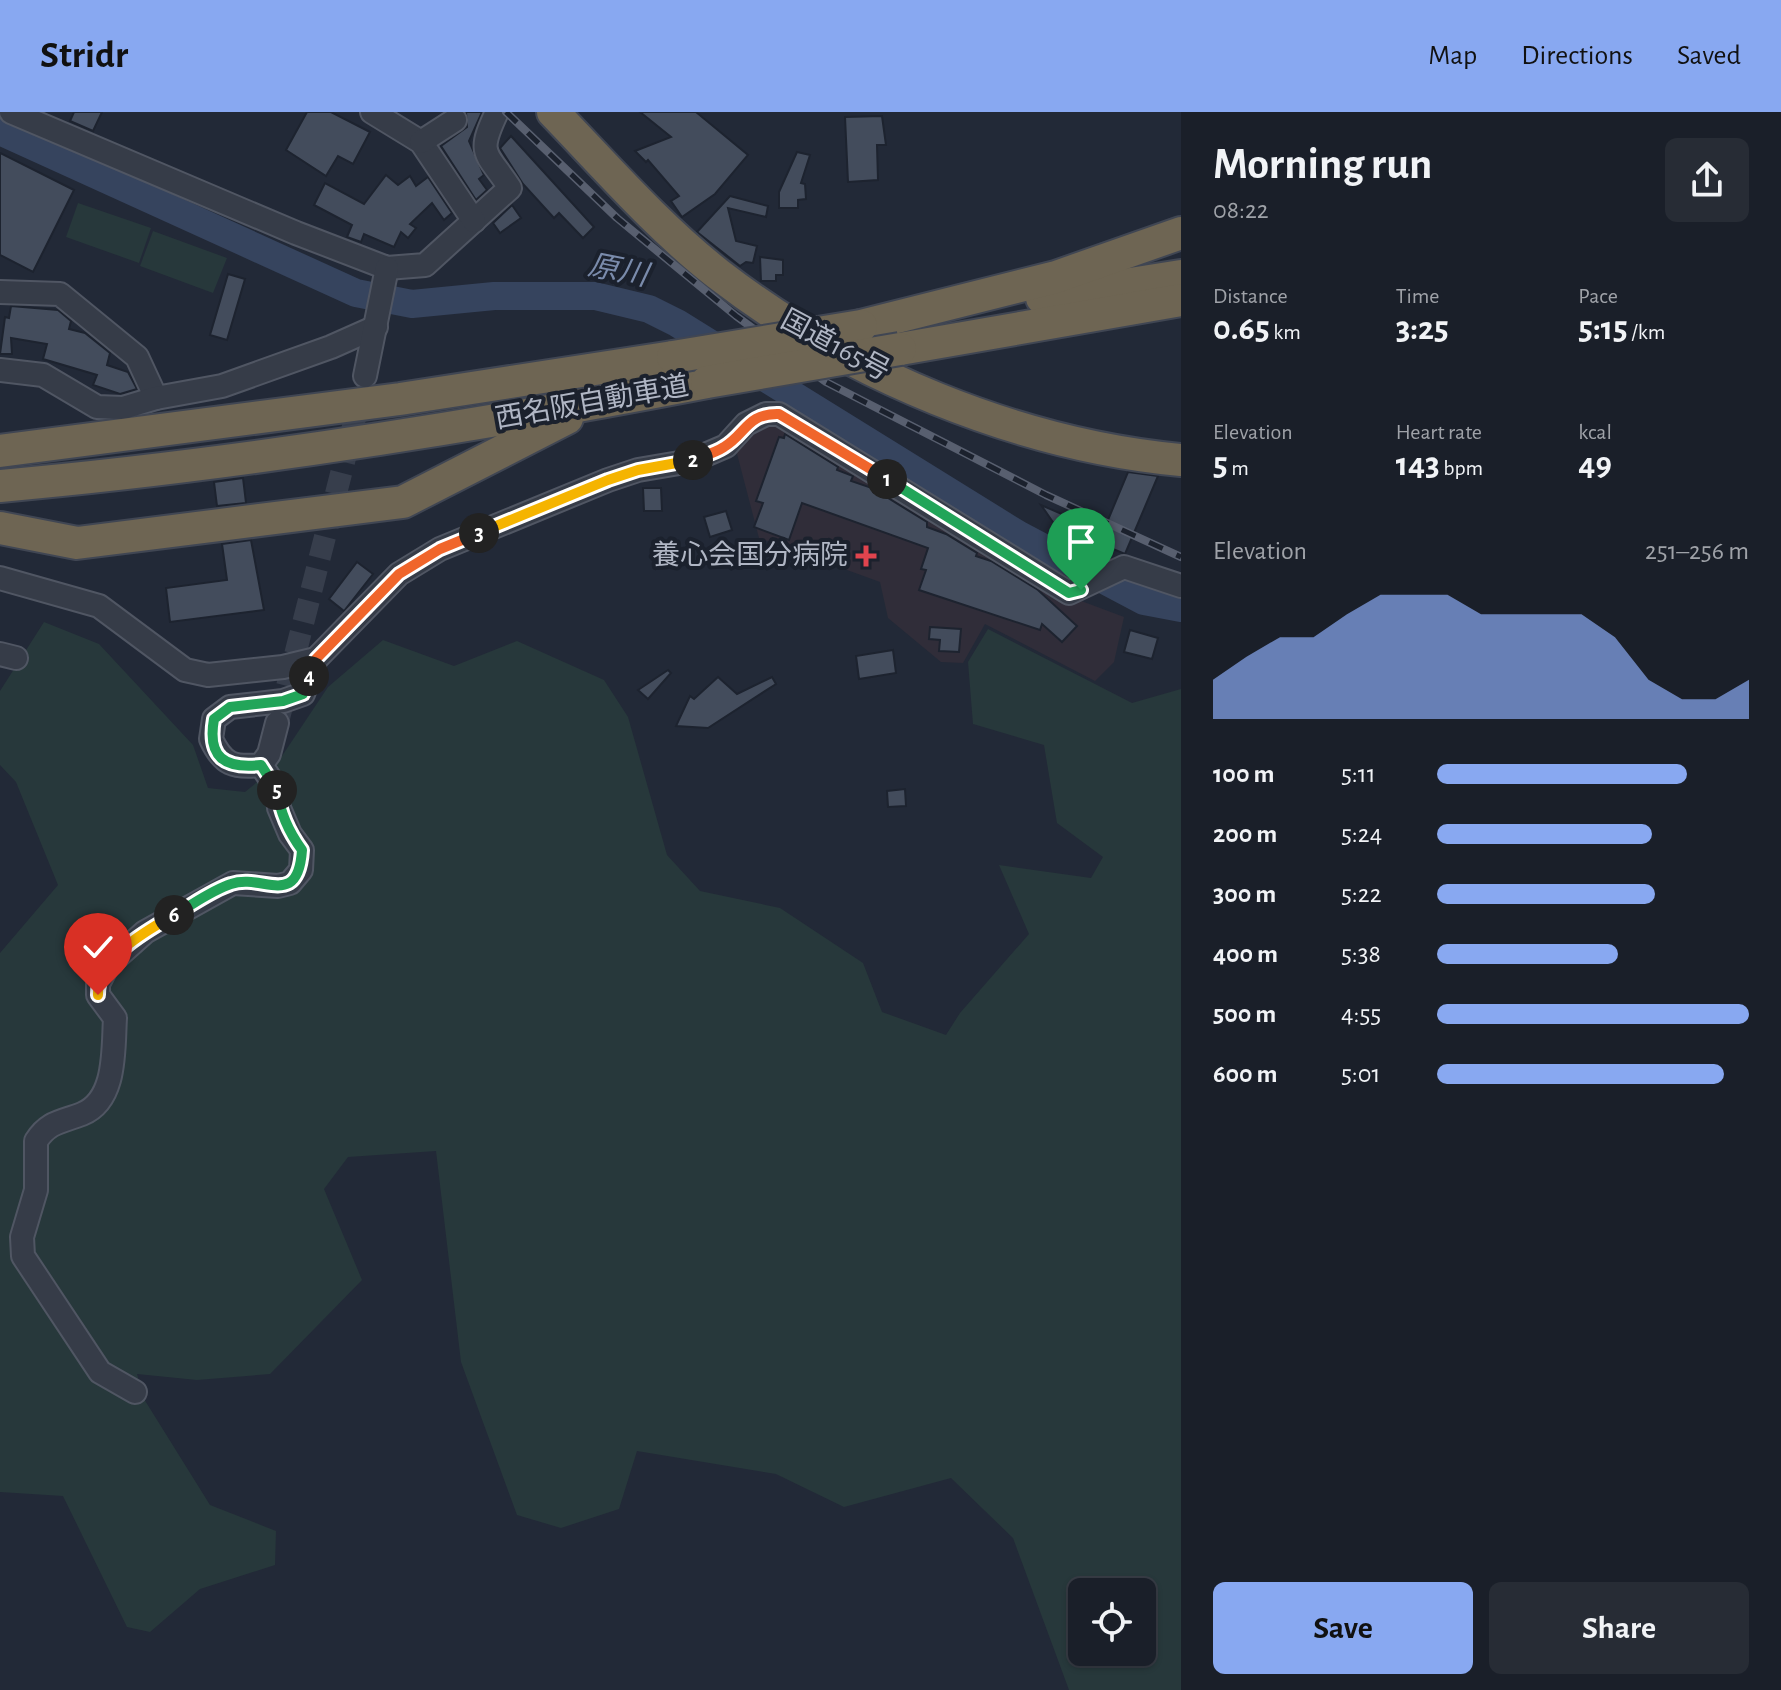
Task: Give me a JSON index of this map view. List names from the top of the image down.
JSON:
{
  "streets": {
    "highway": ["国道165号", "西名阪自動車道"]
  },
  "water": ["原川"],
  "places": {
    "health": ["養心会国分病院"]
  },
  "page": {
    "header": "Stridr",
    "nav": ["Map", "Directions", "Saved"],
    "heading": ["Morning run", "08:22"],
    "stats": [
      ["Distance", "0.65 km"],
      ["Time", "3:25"],
      ["Pace", "5:15 /km"],
      ["Elevation", "5 m"],
      ["Heart rate", "143 bpm"],
      ["kcal", "49"]
    ],
    "pins": [
      "2",
      "1",
      "3",
      "4",
      "5",
      "6"
    ],
    "chart": ["Elevation", "251–256 m"],
    "list": [
      {
        "name": "100 m",
        "note": "5:11"
      },
      {
        "name": "200 m",
        "note": "5:24"
      },
      {
        "name": "300 m",
        "note": "5:22"
      },
      {
        "name": "400 m",
        "note": "5:38"
      },
      {
        "name": "500 m",
        "note": "4:55"
      },
      {
        "name": "600 m",
        "note": "5:01"
      }
    ],
    "buttons": ["Save", "Share"]
  }
}
